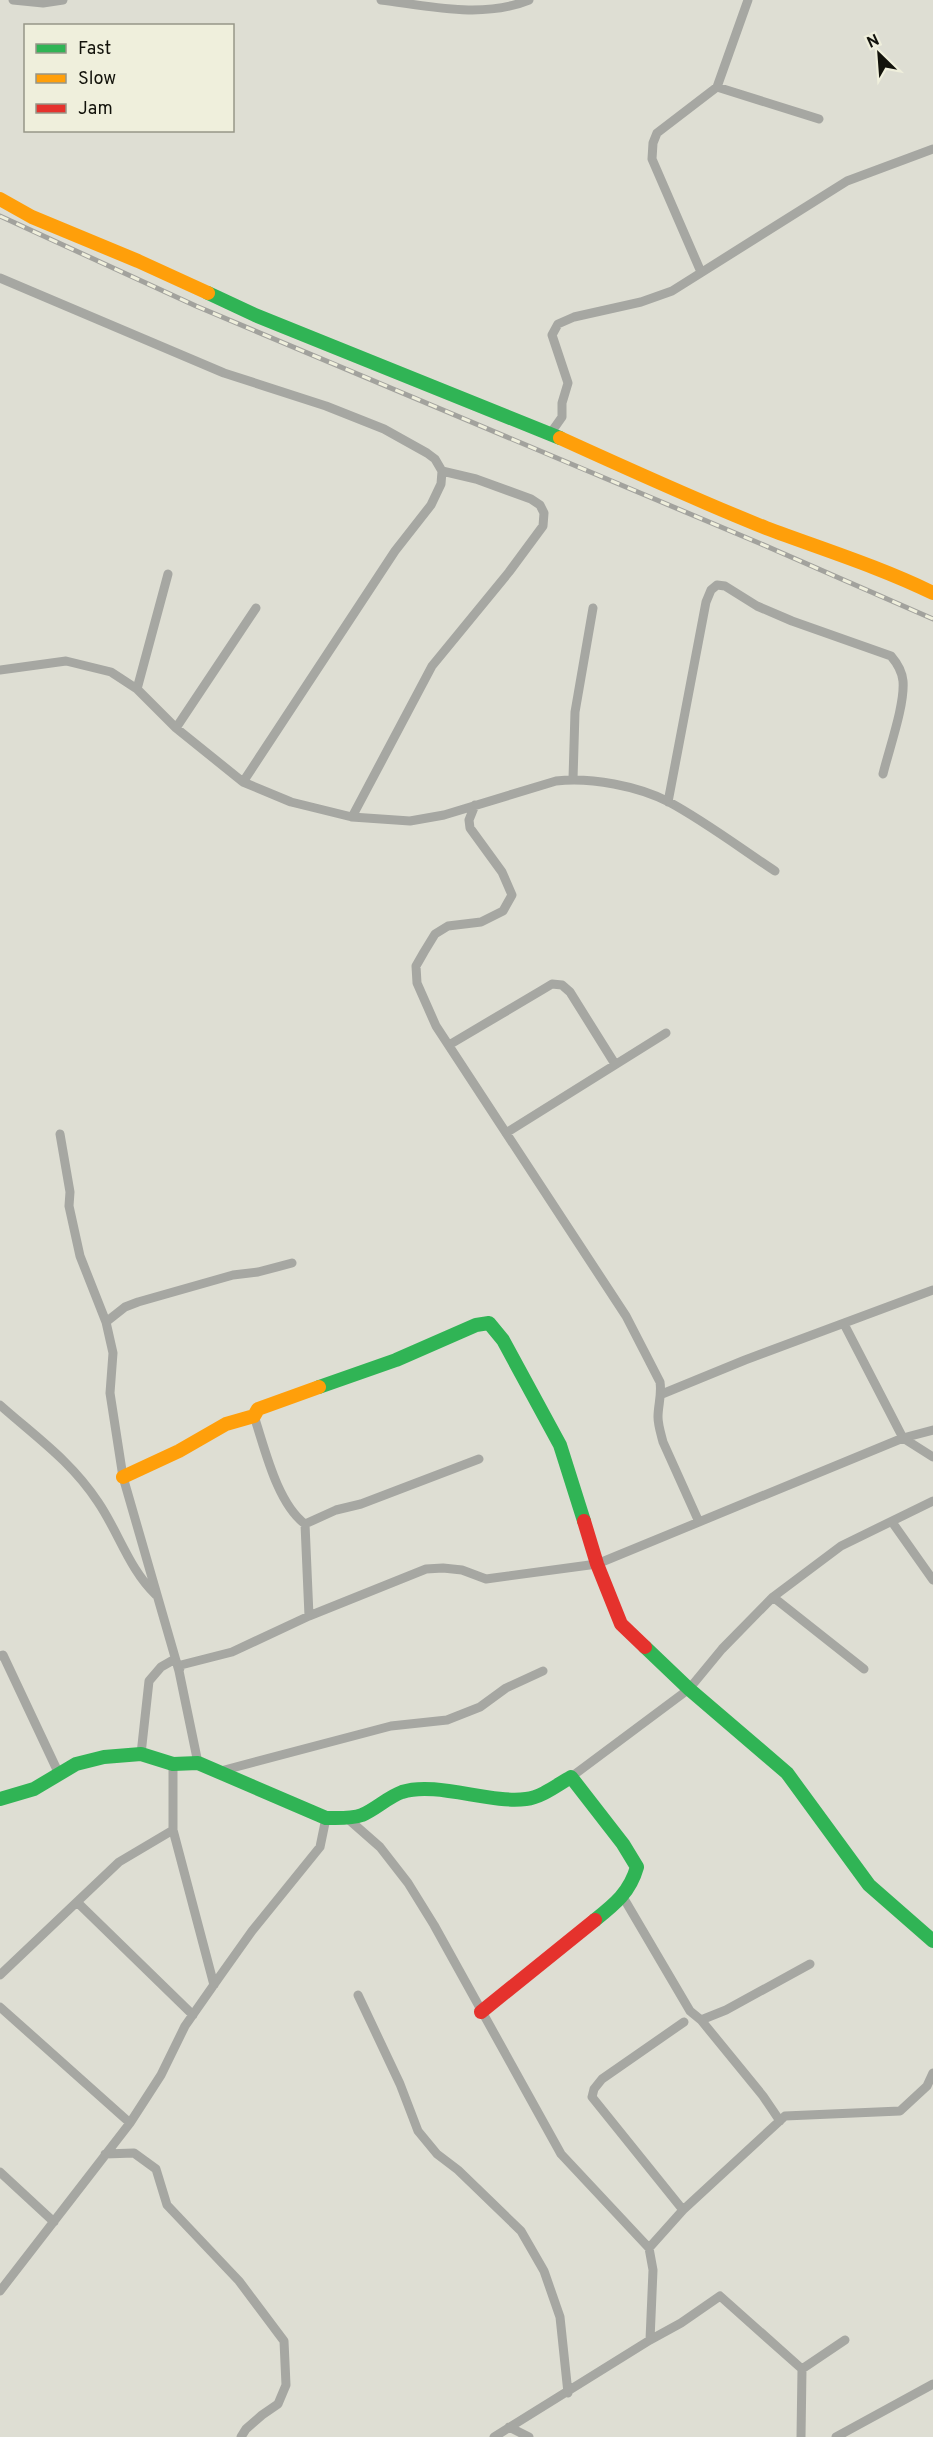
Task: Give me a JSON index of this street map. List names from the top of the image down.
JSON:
{
  "legend": ["Fast", "Slow", "Jam"],
  "north": "top left"
}
